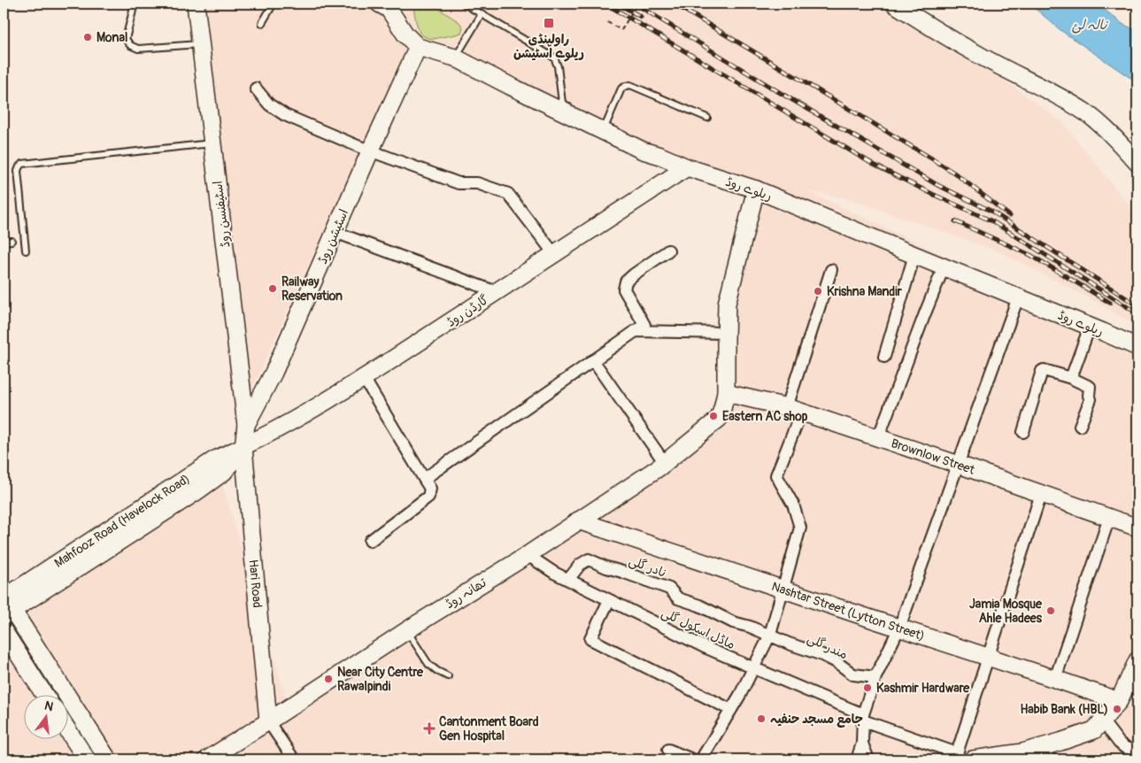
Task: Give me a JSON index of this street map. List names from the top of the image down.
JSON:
{
  "streets": {
    "street": [
      "ریلوے روڈ",
      "اسٹیفنسن روڈ",
      "اسٹیشن روڈ",
      "گارڈن روڈ",
      "Brownlow Street",
      "Mahfooz Road (Havelock Road)",
      "نادر گلی",
      "Hari Road",
      "تھانہ روڈ",
      "Nashtar Street (Lytton Street)",
      "ماڈل اسکول گلی",
      "مندر گلی"
    ]
  },
  "crossings": [
    ["ریلوے روڈ", "اسٹیشن روڈ"],
    ["ریلوے روڈ", "گارڈن روڈ"],
    ["اسٹیفنسن روڈ", "اسٹیشن روڈ"],
    ["اسٹیفنسن روڈ", "Hari Road"],
    ["اسٹیشن روڈ", "Hari Road"],
    ["گارڈن روڈ", "Mahfooz Road (Havelock Road)"],
    ["گارڈن روڈ", "Hari Road"],
    ["Brownlow Street", "تھانہ روڈ"],
    ["Mahfooz Road (Havelock Road)", "Hari Road"],
    ["نادر گلی", "ماڈل اسکول گلی"],
    ["نادر گلی", "مندر گلی"],
    ["Hari Road", "تھانہ روڈ"],
    ["تھانہ روڈ", "Nashtar Street (Lytton Street)"],
    ["تھانہ روڈ", "ماڈل اسکول گلی"]
  ],
  "water": ["نالہ لئ"],
  "places": {
    "transit": ["راولپنڈی ریلوے اسٹیشن"],
    "other": [
      "Monal",
      "Railway Reservation",
      "Krishna Mandir",
      "Eastern AC shop",
      "Jamia Mosque Ahle Hadees",
      "Near City Centre Rawalpindi",
      "Kashmir Hardware",
      "Habib Bank (HBL)",
      "جامع مسجد حنفیہ"
    ],
    "health": ["Cantonment Board Gen Hospital"]
  },
  "north": "top"
}
